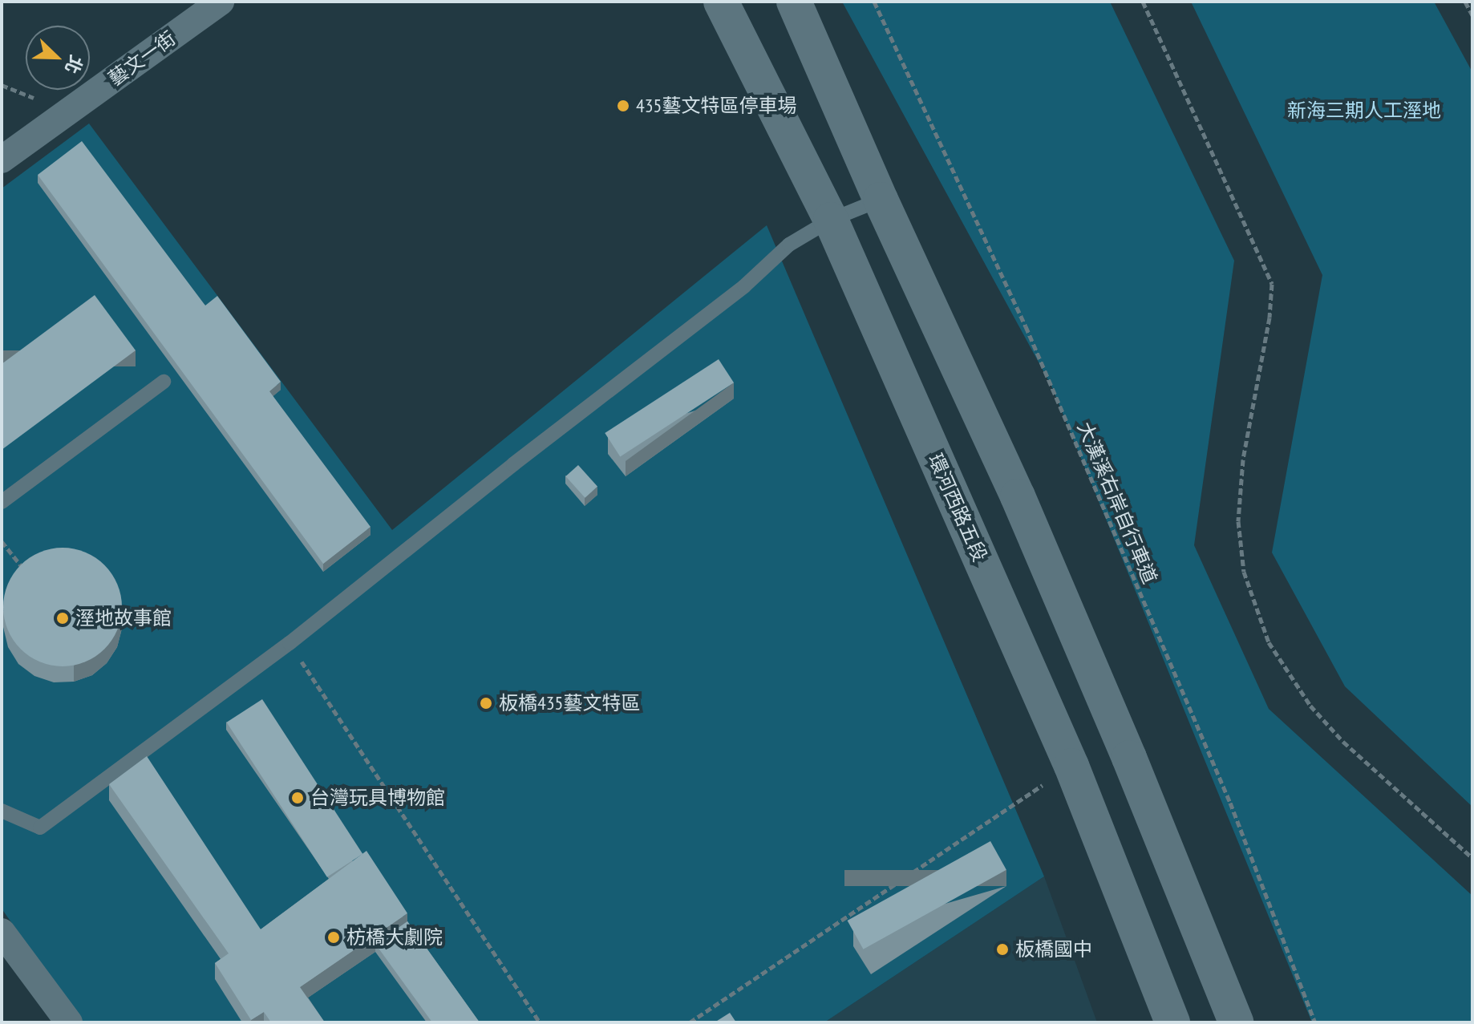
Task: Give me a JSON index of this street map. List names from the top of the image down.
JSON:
{
  "streets": {
    "street": ["藝文一街", "環河西路五段"],
    "path": ["大漢溪右岸自行車道"]
  },
  "parks": ["新海三期人工溼地"],
  "places": [
    "435藝文特區停車場",
    "溼地故事館",
    "板橋435藝文特區",
    "台灣玩具博物館",
    "枋橋大劇院",
    "板橋國中"
  ],
  "north": "bottom right"
}
